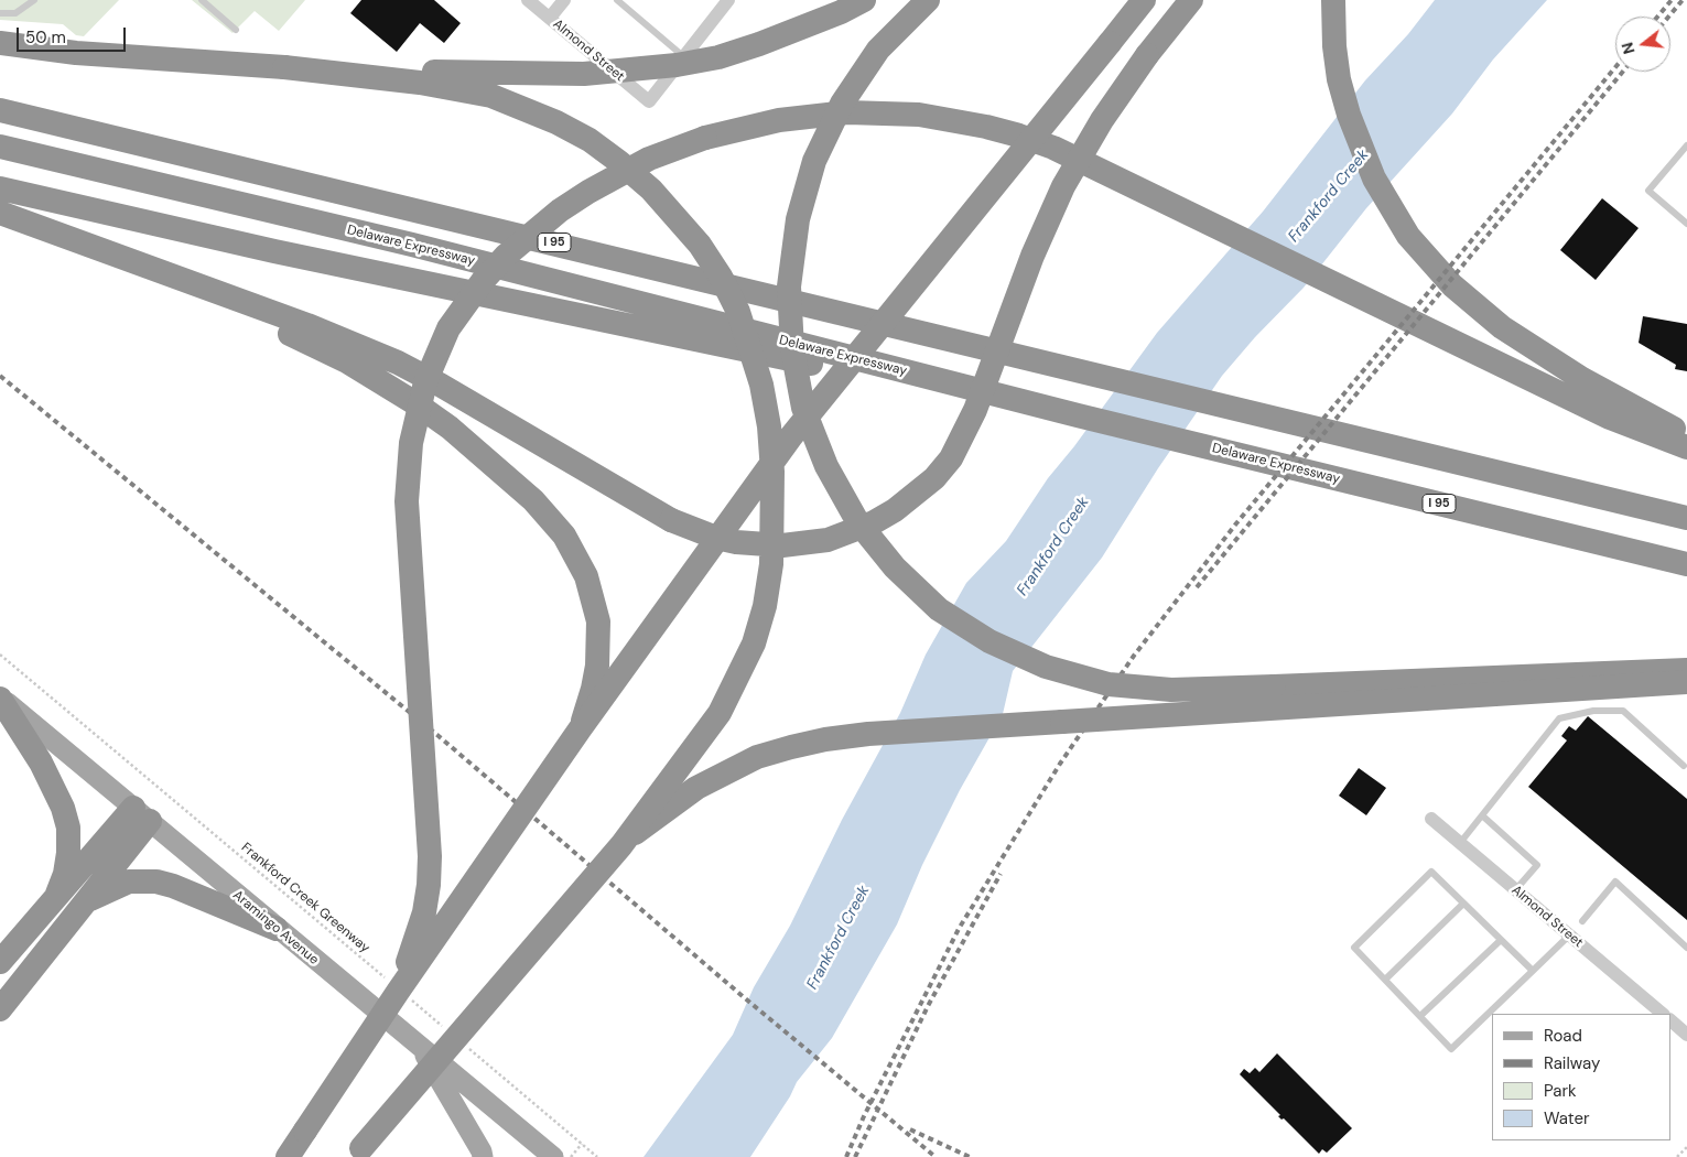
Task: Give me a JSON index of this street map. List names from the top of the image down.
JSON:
{
  "streets": {
    "highway": ["I 95", "Delaware Expressway"],
    "main road": ["Aramingo Avenue"],
    "street": ["Almond Street"],
    "path": ["Frankford Creek Greenway"]
  },
  "water": ["Frankford Creek"],
  "legend": [
    "Road",
    "Railway",
    "Park",
    "Water"
  ],
  "scale_bar": "50 m",
  "north": "left"
}
